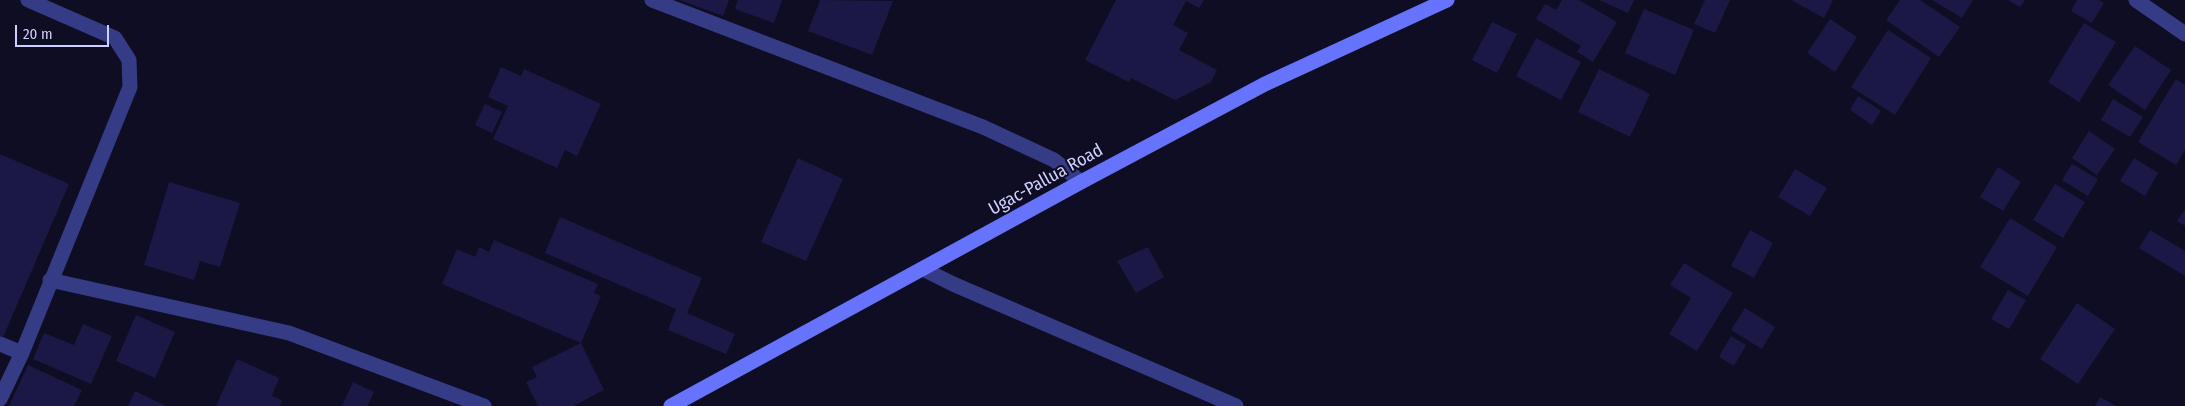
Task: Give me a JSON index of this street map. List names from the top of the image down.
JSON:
{
  "streets": {
    "street": ["Ugac-Pallua Road"]
  },
  "scale_bar": "20 m"
}
